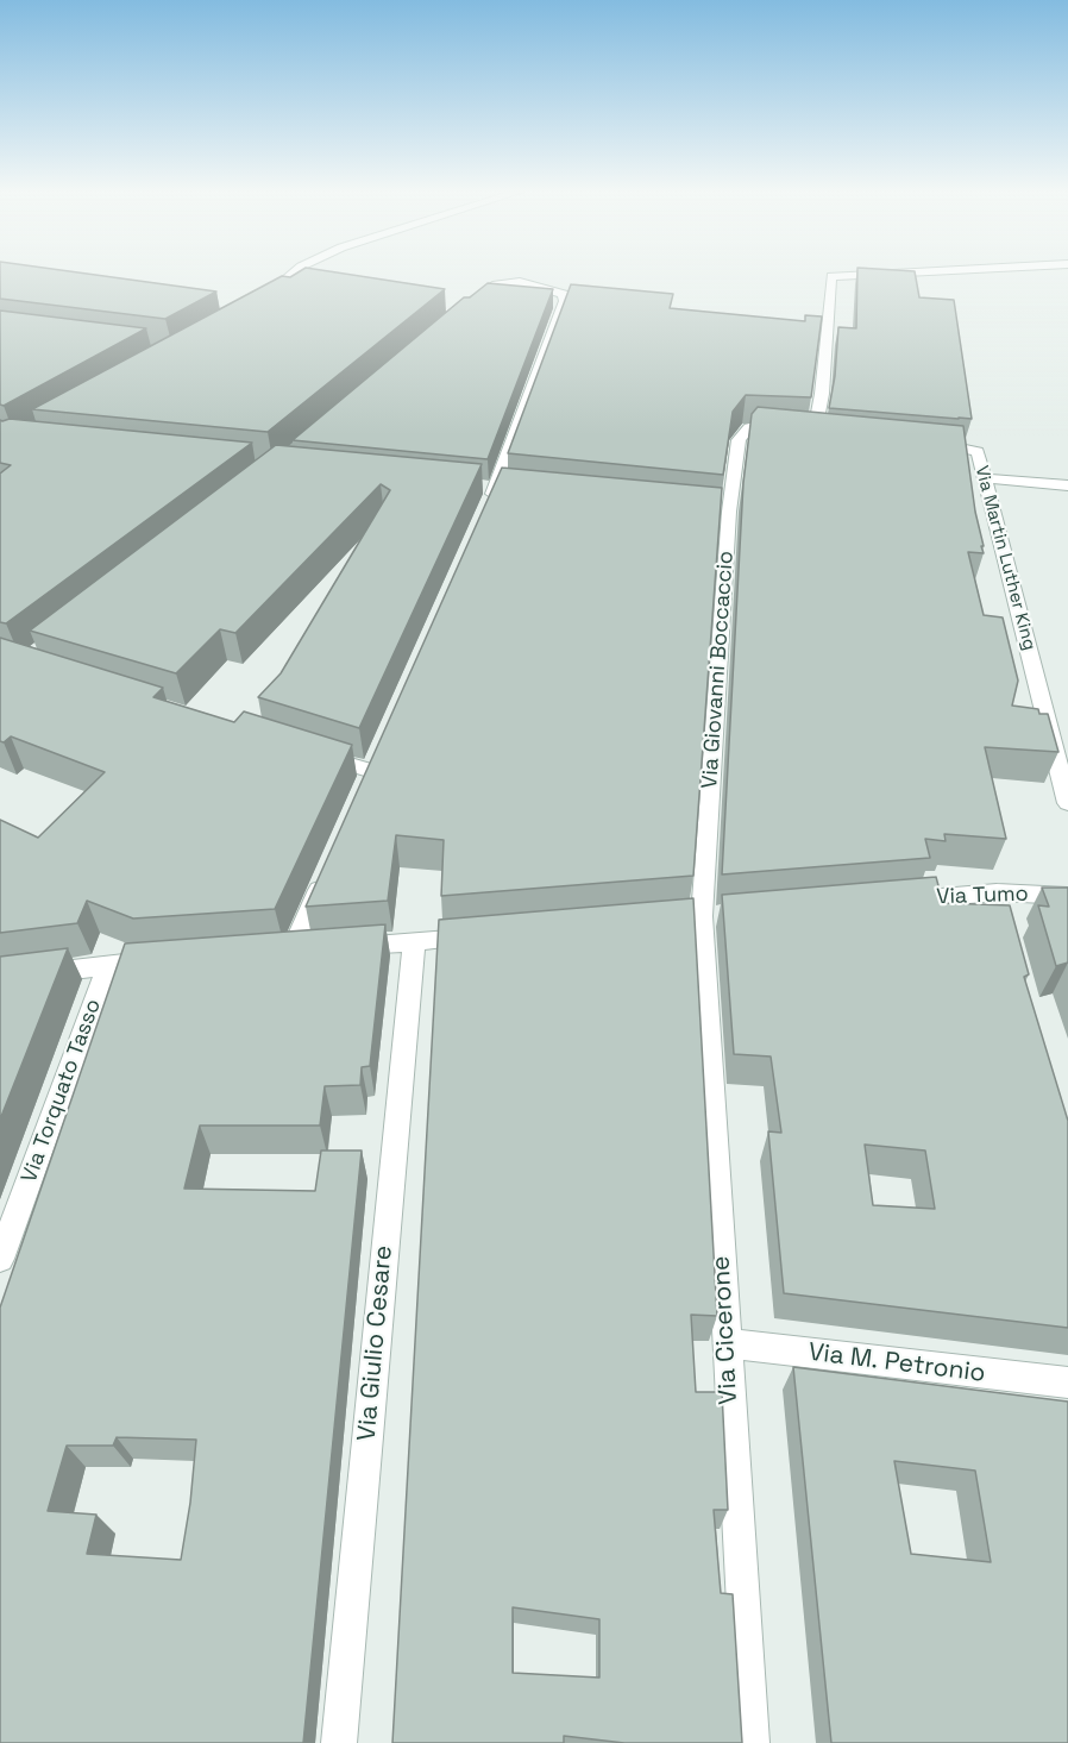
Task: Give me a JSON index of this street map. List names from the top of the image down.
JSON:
{
  "streets": {
    "street": [
      "Via Martin Luther King",
      "Via Giovanni Boccaccio",
      "Via Tumo",
      "Via Torquato Tasso",
      "Via Cicerone",
      "Via Giulio Cesare",
      "Via M. Petronio"
    ]
  },
  "crossings": [
    ["Via Giovanni Boccaccio", "Via Cicerone"],
    ["Via Cicerone", "Via M. Petronio"]
  ]
}
